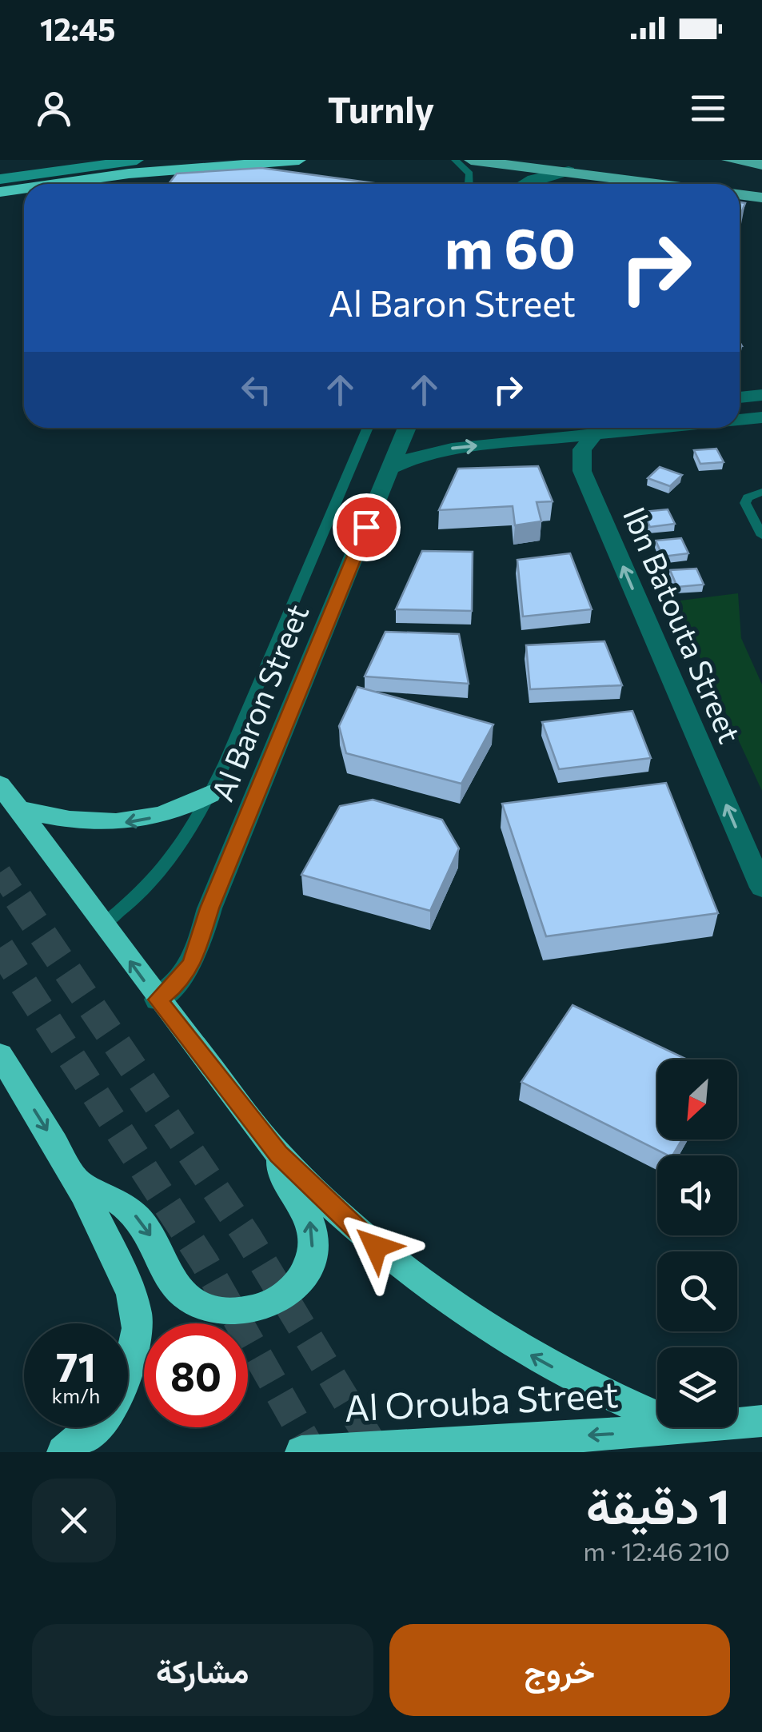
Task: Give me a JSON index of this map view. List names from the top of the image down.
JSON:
{
  "streets": {
    "highway": ["Al Orouba Street"],
    "street": ["Ibn Batouta Street", "Al Baron Street"]
  },
  "one_way": ["Ibn Batouta Street", "Al Orouba Street"],
  "north": "bottom left",
  "page": {
    "status": "12:45",
    "header": "Turnly",
    "turn": ["60 m", "Al Baron Street"],
    "speed": "71 km/h",
    "limit": "80",
    "heading": ["1 دقيقة", "210 m · 12:46"],
    "buttons": ["خروج", "مشاركة"]
  }
}
